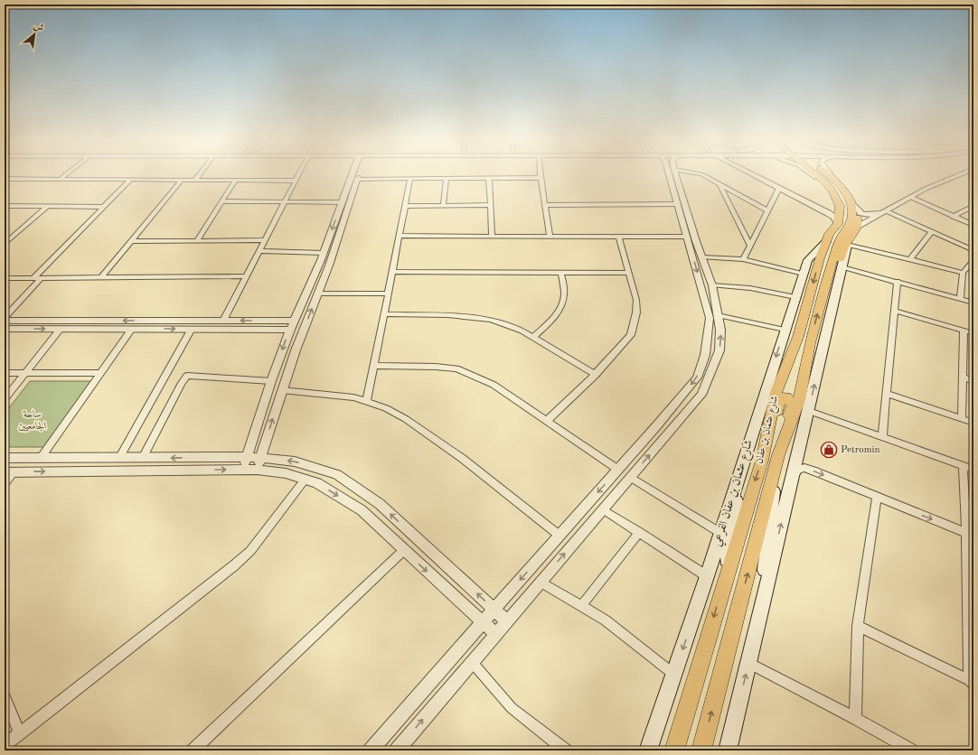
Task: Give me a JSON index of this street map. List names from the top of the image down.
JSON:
{
  "streets": {
    "main road": ["شارع عثمان بن عفان", "شارع عثمان بن عفان الفرعي"]
  },
  "crossings": [
    ["شارع عثمان بن عفان", "شارع عثمان بن عفان الفرعي"]
  ],
  "parks": ["ساحة الجامعيين"],
  "places": {
    "shop": ["Petromin"]
  },
  "north": "top right"
}
